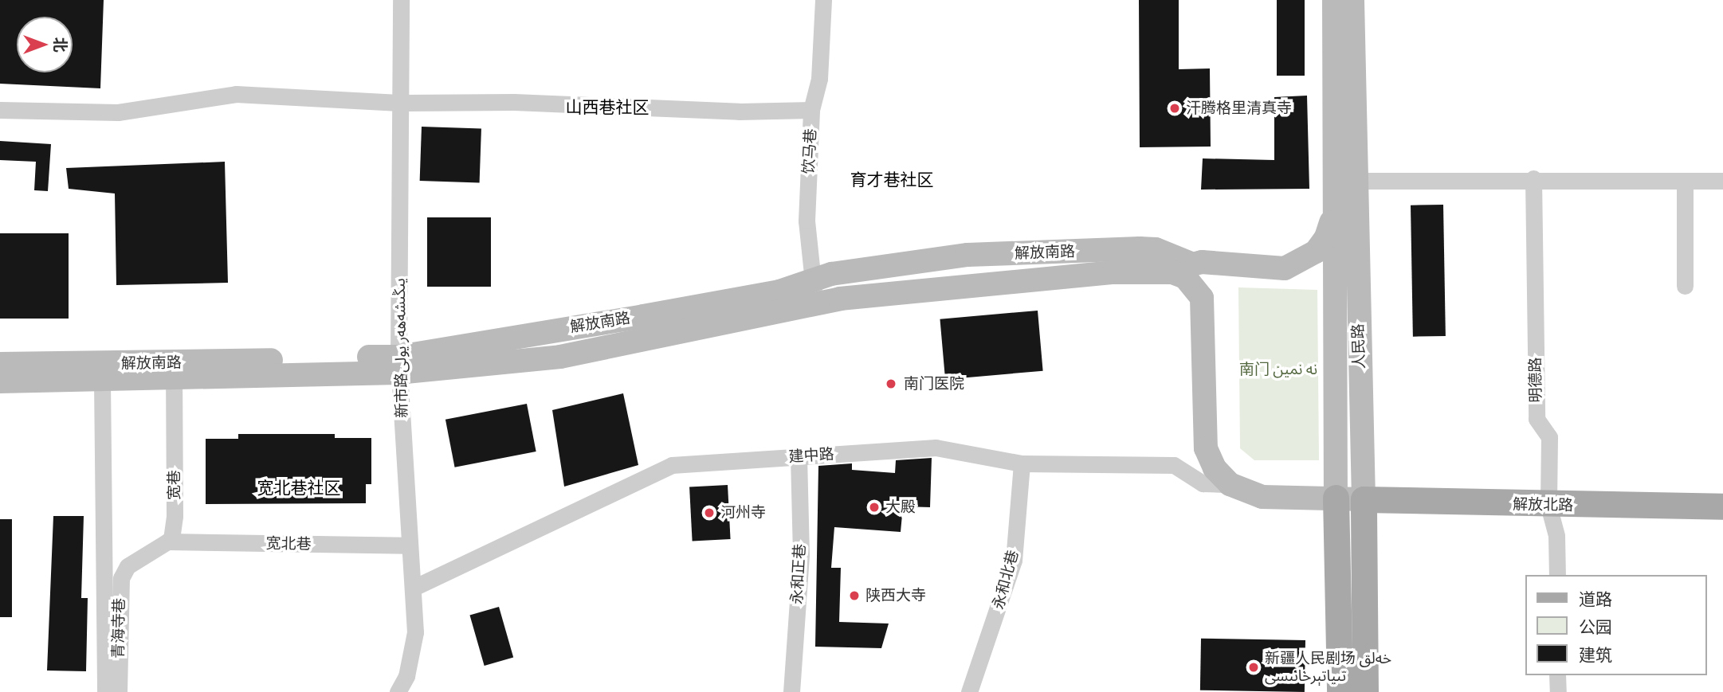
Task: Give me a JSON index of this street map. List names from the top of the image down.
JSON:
{
  "streets": {
    "main road": ["解放南路", "人民路", "解放北路"],
    "street": [
      "饮马巷",
      "新市路يىڭىشەھەر يولى",
      "明德路",
      "建中路",
      "宽巷",
      "宽北巷",
      "永和正巷",
      "永和北巷",
      "青海寺巷"
    ]
  },
  "crossings": [
    ["饮马巷", "解放南路"],
    ["解放南路", "人民路"],
    ["解放南路", "新市路يىڭىشەھەر يولى"],
    ["解放南路", "建中路"],
    ["解放南路", "宽巷"],
    ["解放南路", "解放北路"],
    ["解放南路", "青海寺巷"],
    ["人民路", "解放北路"],
    ["新市路يىڭىشەھەر يولى", "建中路"],
    ["新市路يىڭىشەھەر يولى", "宽北巷"],
    ["明德路", "解放北路"],
    ["建中路", "永和正巷"],
    ["建中路", "永和北巷"],
    ["宽巷", "宽北巷"],
    ["宽巷", "青海寺巷"],
    ["宽北巷", "青海寺巷"]
  ],
  "districts": ["山西巷社区", "育才巷社区", "宽北巷社区"],
  "parks": ["南门 نە نمين"],
  "places": [
    "汗腾格里清真寺",
    "南门医院",
    "大殿",
    "河州寺",
    "陕西大寺",
    "新疆人民剧场 خەلق تىياتېرخانىسى"
  ],
  "legend": ["道路", "公园", "建筑"],
  "north": "right"
}
